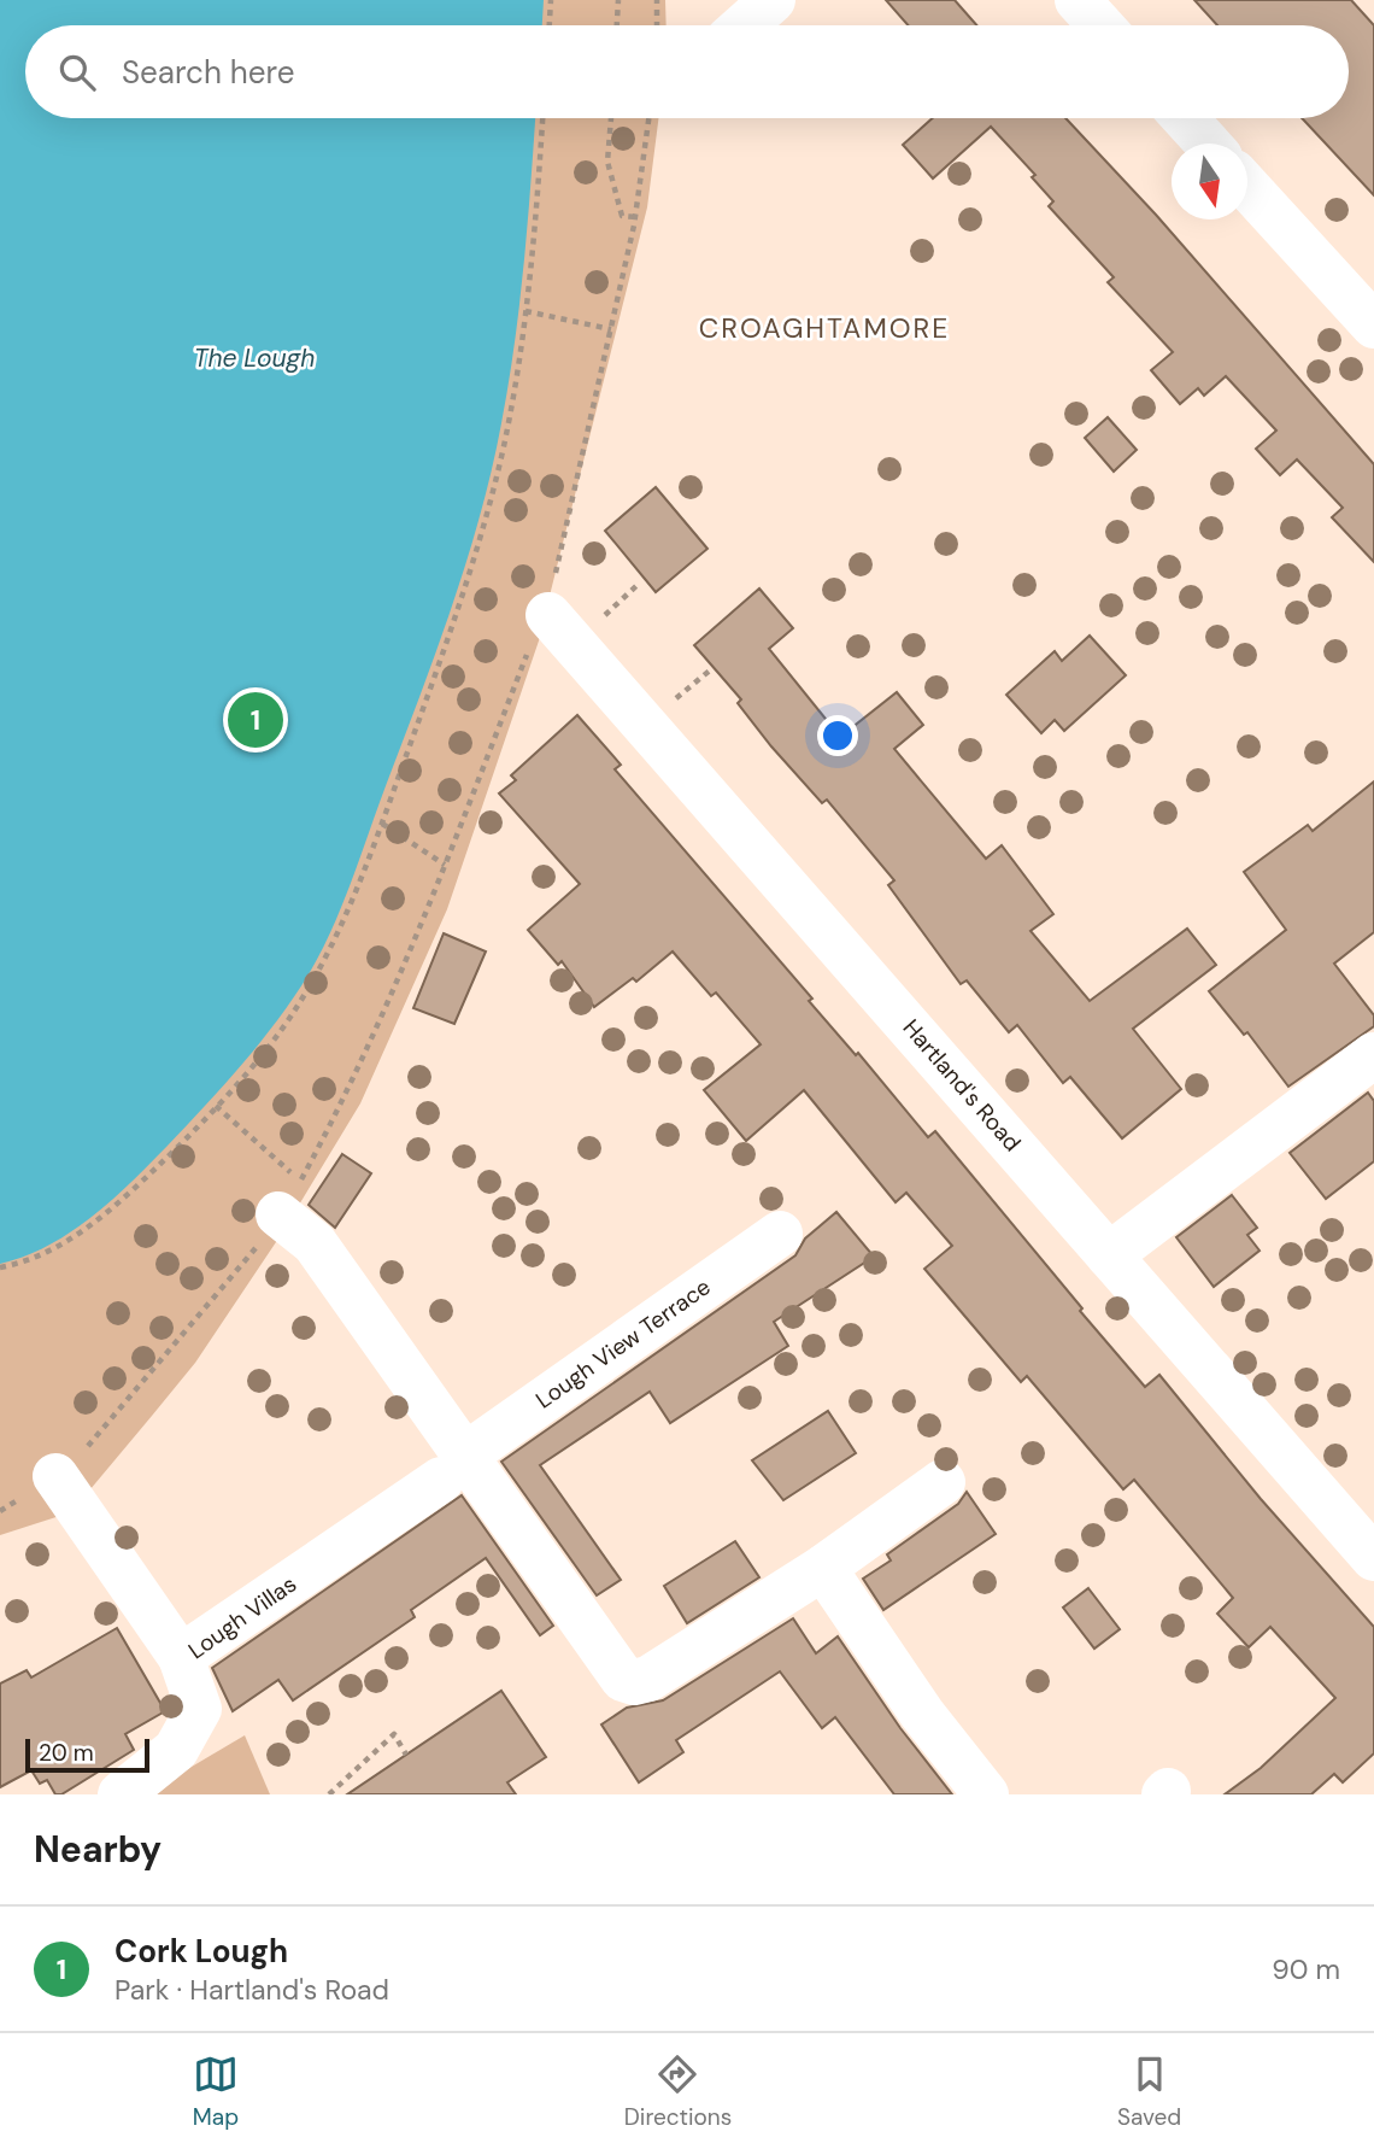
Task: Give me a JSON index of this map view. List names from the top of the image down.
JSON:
{
  "streets": {
    "street": ["Hartland's Road", "Lough View Terrace", "Lough Villas"]
  },
  "crossings": [
    ["Lough View Terrace", "Lough Villas"]
  ],
  "districts": ["CROAGHTAMORE"],
  "water": ["The Lough"],
  "scale_bar": "20 m",
  "north": "bottom",
  "page": {
    "search": "Search here",
    "pins": "1",
    "scale": "20 m",
    "heading": "Nearby",
    "list": [
      {
        "mark": "1",
        "name": "Cork Lough",
        "note": "Park · Hartland's Road",
        "value": "90 m"
      }
    ],
    "nav": ["Map", "Directions", "Saved"]
  }
}
